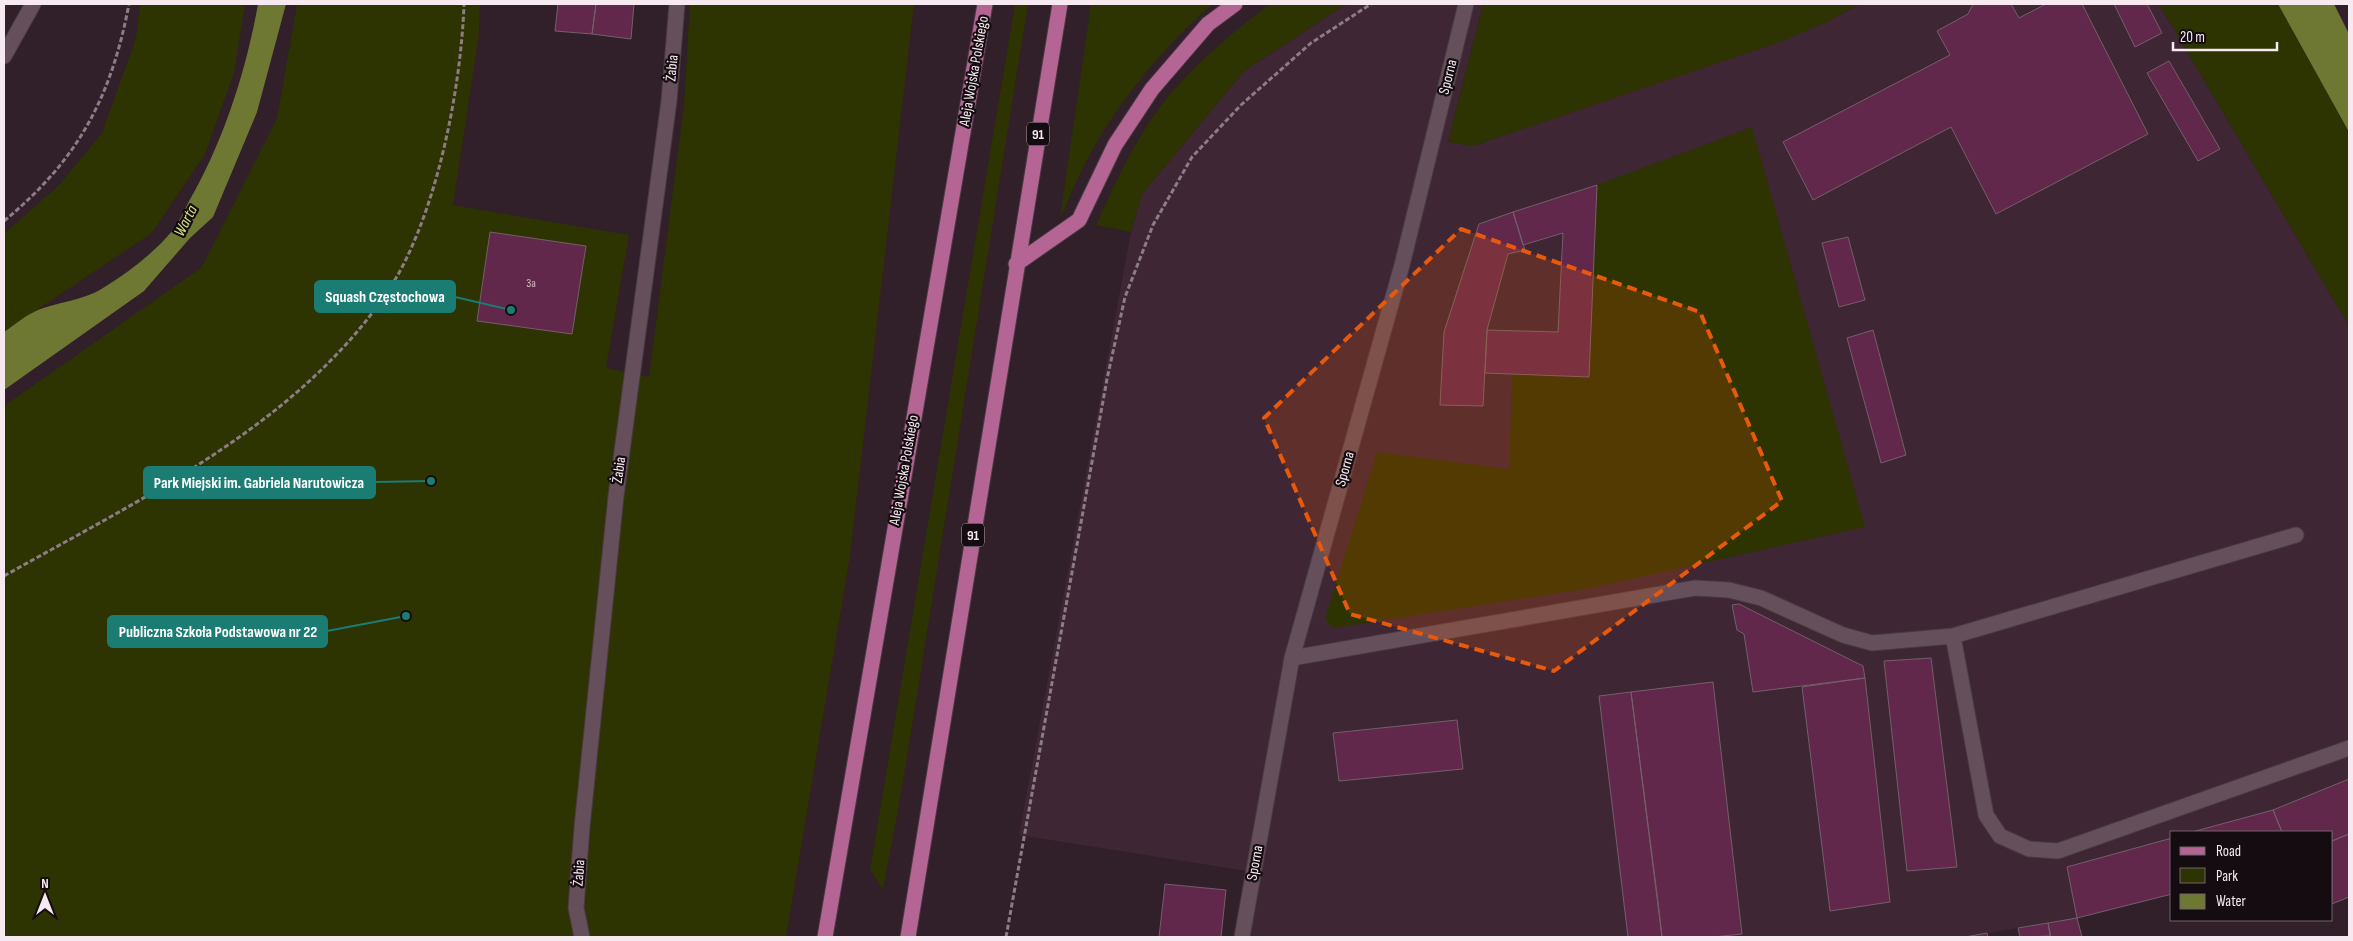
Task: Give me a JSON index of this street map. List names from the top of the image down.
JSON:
{
  "streets": {
    "main road": ["Aleja Wojska Polskiego", "91"],
    "street": ["Żabia", "Sporna"]
  },
  "water": ["Warta"],
  "places": ["Squash Częstochowa", "Park Miejski im. Gabriela Narutowicza", "Publiczna Szkoła Podstawowa nr 22"],
  "house_numbers": ["3a"],
  "legend": ["Road", "Park", "Water"],
  "scale_bar": "20 m",
  "north": "top"
}
